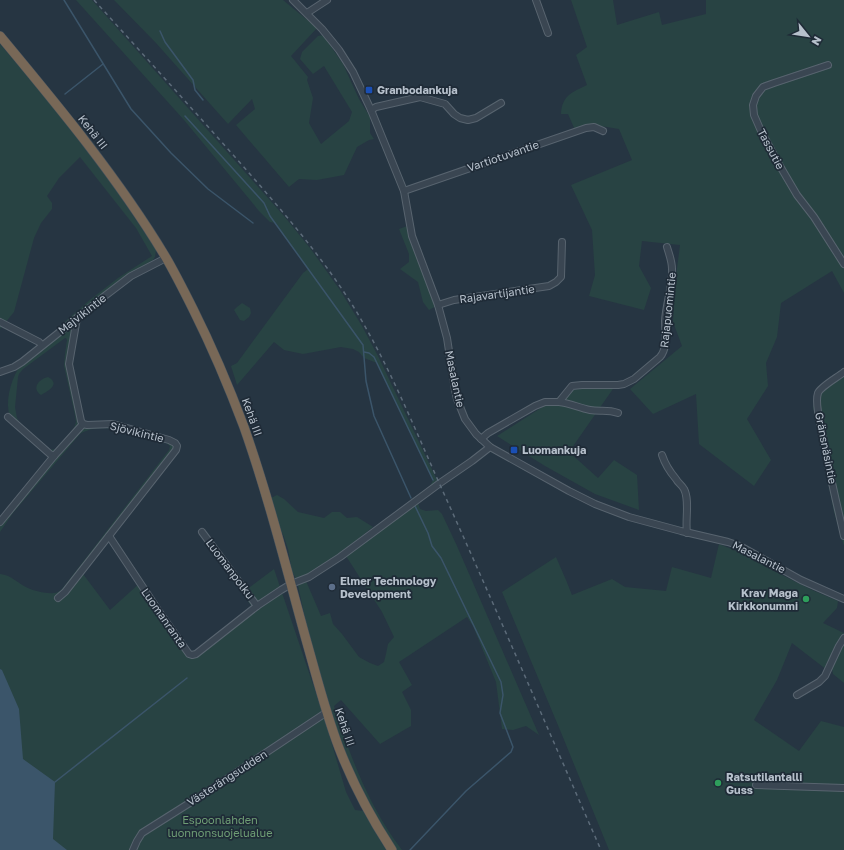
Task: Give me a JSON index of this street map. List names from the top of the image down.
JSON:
{
  "streets": {
    "highway": ["Kehä III"],
    "street": [
      "Tassutie",
      "Vartiotuvantie",
      "Rajavartijantie",
      "Rajapuomintie",
      "Majvikintie",
      "Masalantie",
      "Sjövikintie",
      "Gränsnäsintie",
      "Luomanpolku",
      "Luomanranta",
      "Västerängsudden"
    ]
  },
  "crossings": [
    ["Kehä III", "Majvikintie"],
    ["Kehä III", "Luomanranta"],
    ["Kehä III", "Västerängsudden"],
    ["Vartiotuvantie", "Masalantie"],
    ["Rajavartijantie", "Masalantie"],
    ["Sjövikintie", "Luomanranta"],
    ["Luomanpolku", "Luomanranta"]
  ],
  "parks": ["Espoonlahden luonnonsuojelualue"],
  "places": {
    "transit": ["Granbodankuja", "Luomankuja"],
    "other": ["Elmer Technology Development", "Krav Maga Kirkkonummi", "Ratsutilantalli Guss"]
  },
  "north": "bottom right"
}
